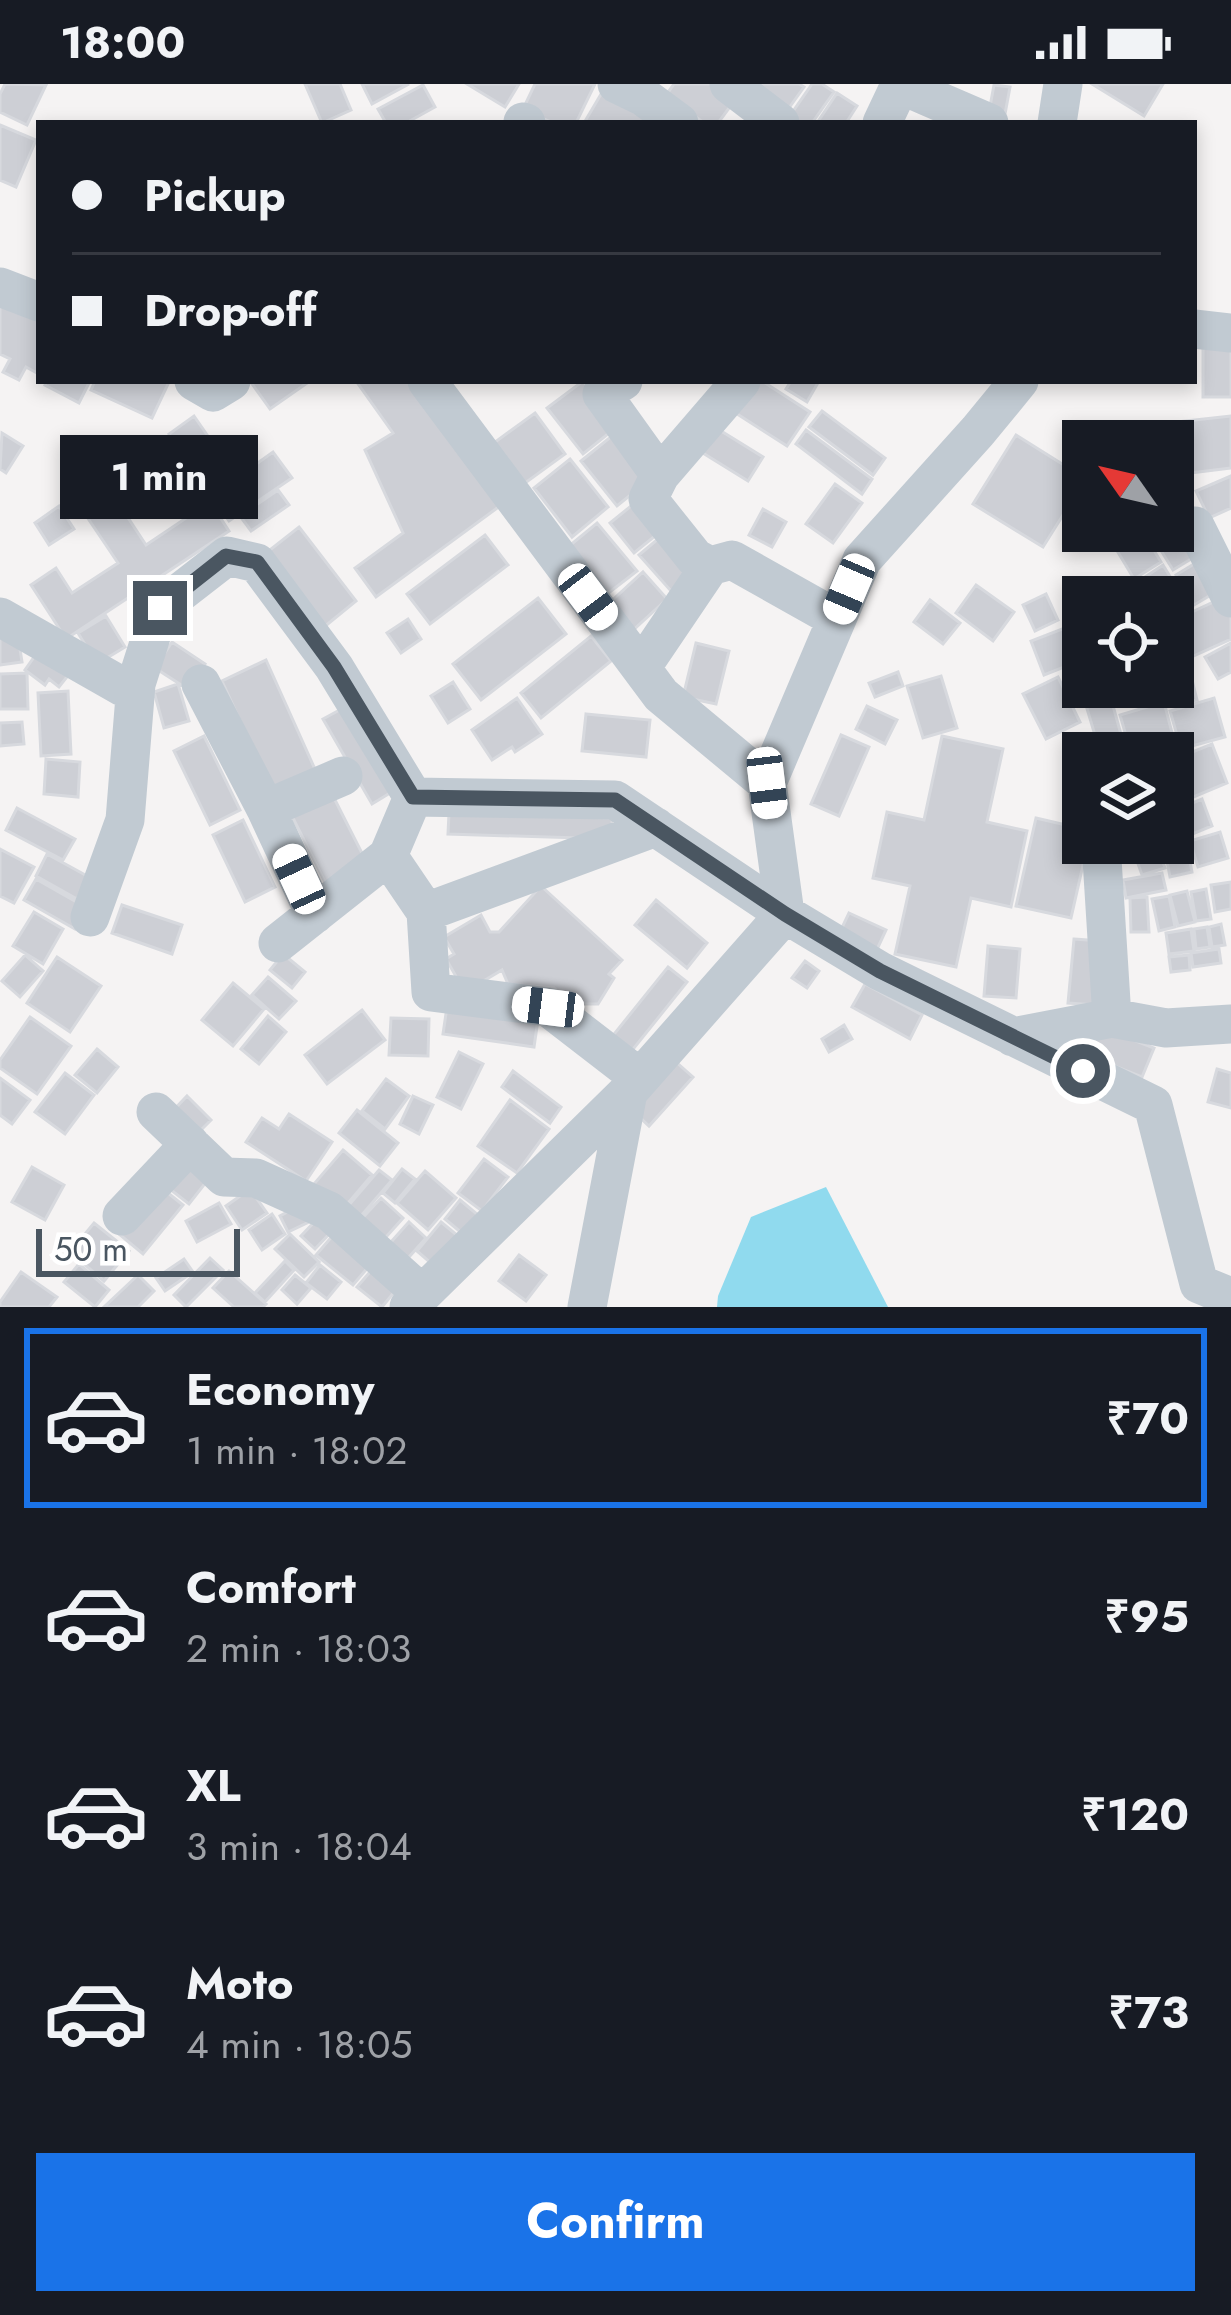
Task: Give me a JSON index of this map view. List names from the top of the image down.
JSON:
{
  "scale_bar": "50 m",
  "north": "top left",
  "page": {
    "status": "18:00",
    "banner": ["Pickup", "Drop-off"],
    "bubble": "1 min",
    "scale": "50 m",
    "list": [
      {
        "name": "Economy",
        "note": "1 min · 18:02",
        "value": "₹70"
      },
      {
        "name": "Comfort",
        "note": "2 min · 18:03",
        "value": "₹95"
      },
      {
        "name": "XL",
        "note": "3 min · 18:04",
        "value": "₹120"
      },
      {
        "name": "Moto",
        "note": "4 min · 18:05",
        "value": "₹73"
      }
    ],
    "buttons": "Confirm"
  }
}
